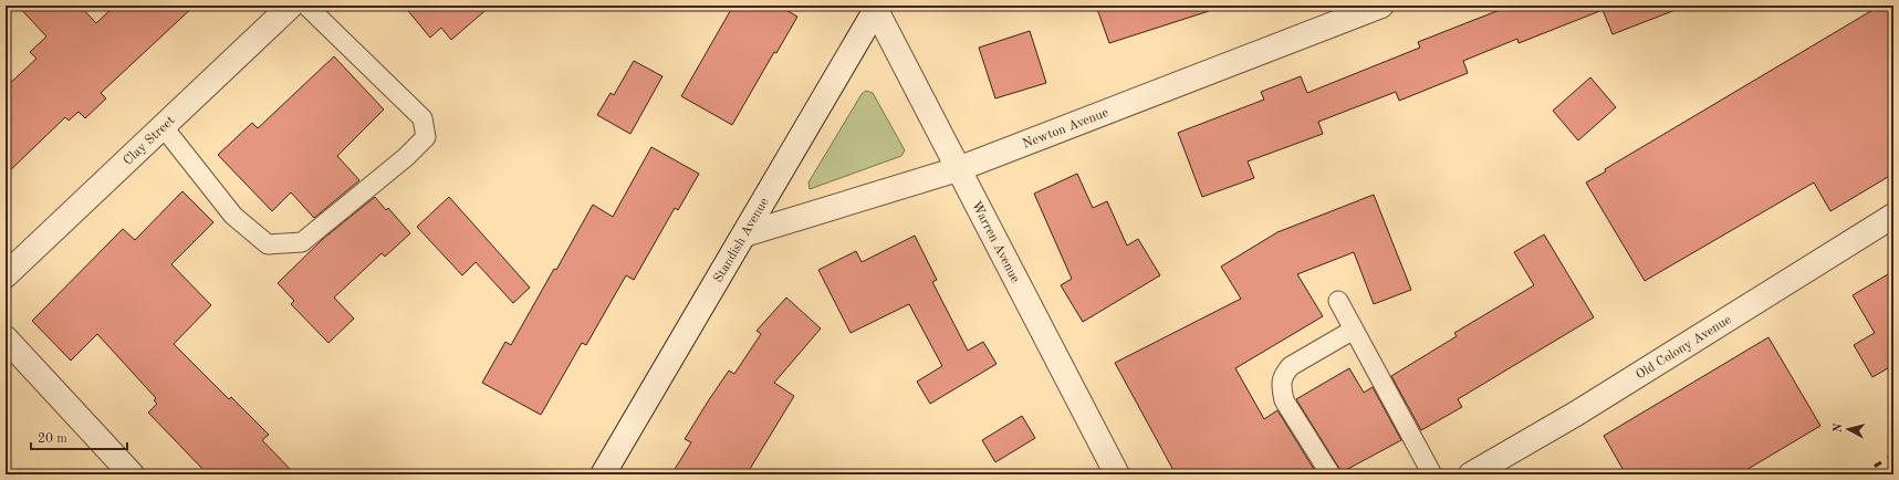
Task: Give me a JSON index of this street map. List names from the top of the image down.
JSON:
{
  "streets": {
    "street": [
      "Newton Avenue",
      "Clay Street",
      "Standish Avenue",
      "Warren Avenue",
      "Old Colony Avenue"
    ]
  },
  "crossings": [
    ["Newton Avenue", "Standish Avenue"],
    ["Newton Avenue", "Warren Avenue"],
    ["Standish Avenue", "Warren Avenue"]
  ],
  "scale_bar": "20 m",
  "north": "left"
}
